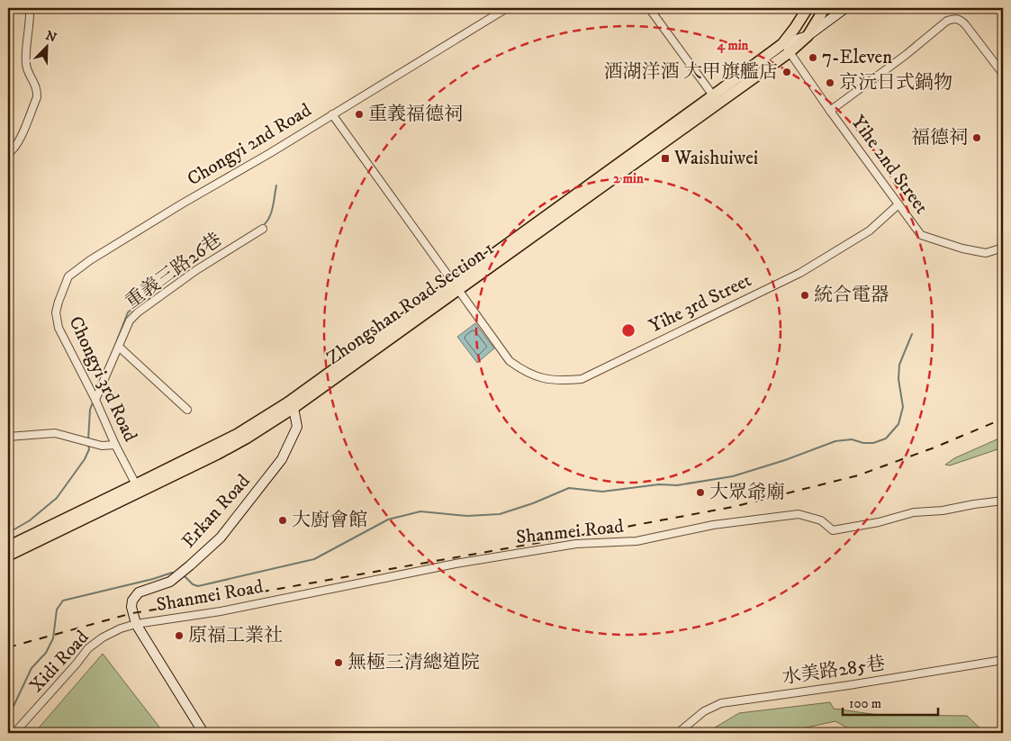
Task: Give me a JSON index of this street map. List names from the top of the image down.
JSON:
{
  "streets": {
    "main road": ["Zhongshan Road Section 1"],
    "street": [
      "Chongyi 2nd Road",
      "Yihe 2nd Street",
      "重義三路26巷",
      "Yihe 3rd Street",
      "Chongyi 3rd Road",
      "Erkan Road",
      "Shanmei Road",
      "Xidi Road",
      "水美路285巷"
    ]
  },
  "crossings": [
    ["Chongyi 2nd Road", "Zhongshan Road Section 1"],
    ["Chongyi 2nd Road", "Yihe 3rd Street"],
    ["Chongyi 2nd Road", "Chongyi 3rd Road"],
    ["Yihe 2nd Street", "Zhongshan Road Section 1"],
    ["Yihe 2nd Street", "Yihe 3rd Street"],
    ["重義三路26巷", "Chongyi 3rd Road"],
    ["Zhongshan Road Section 1", "Yihe 3rd Street"],
    ["Zhongshan Road Section 1", "Chongyi 3rd Road"],
    ["Zhongshan Road Section 1", "Erkan Road"],
    ["Erkan Road", "Shanmei Road"],
    ["Erkan Road", "Xidi Road"],
    ["Shanmei Road", "Xidi Road"]
  ],
  "places": {
    "other": [
      "7-Eleven",
      "酒湖洋酒 大甲旗艦店",
      "京沅日式鍋物",
      "重義福德祠",
      "福德祠",
      "統合電器",
      "大眾爺廟",
      "大廚會館",
      "原福工業社",
      "無極三清總道院"
    ],
    "transit": ["Waishuiwei"]
  },
  "scale_bar": "100 m",
  "north": "top right",
  "rings": ["4 min", "2 min"]
}
